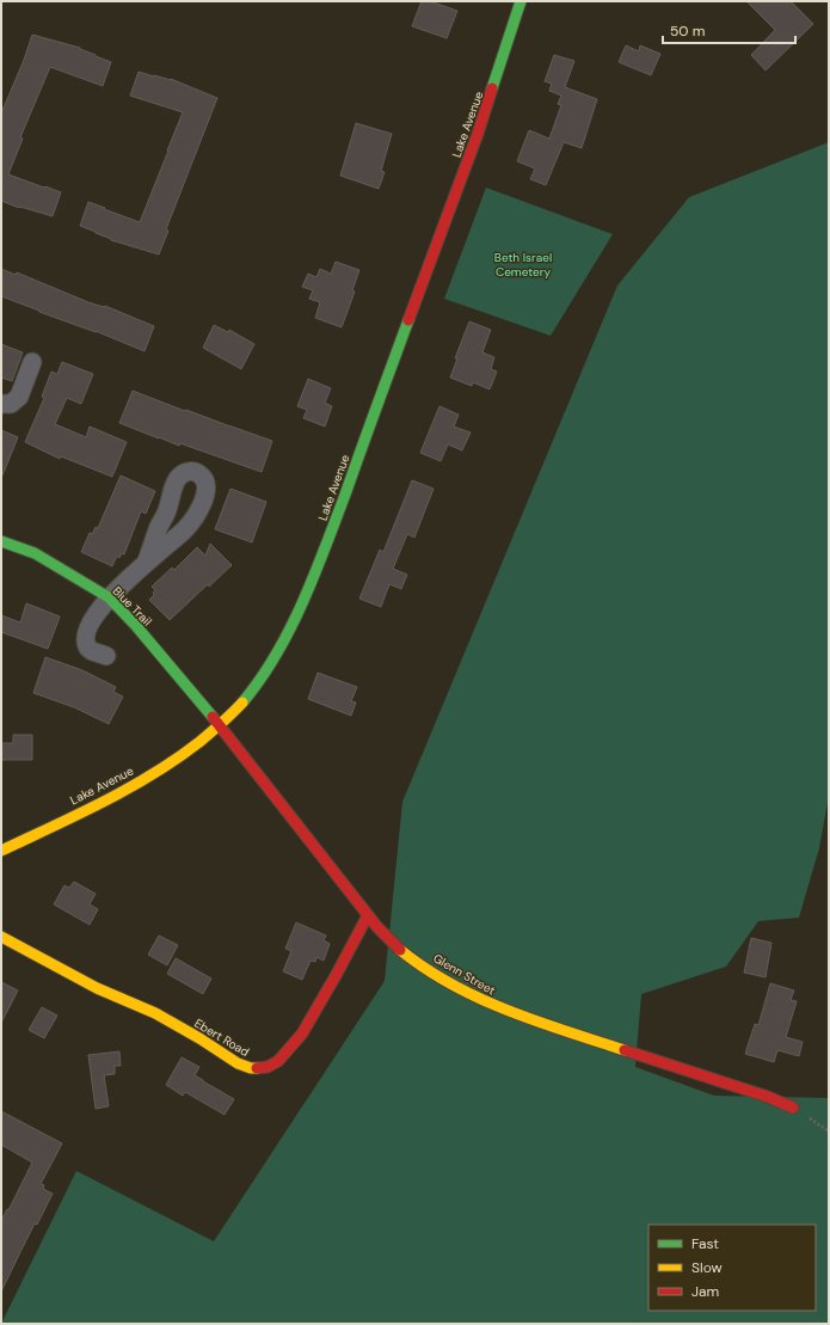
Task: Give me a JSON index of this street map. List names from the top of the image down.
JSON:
{
  "streets": {
    "street": [
      "Lake Avenue",
      "Blue Trail",
      "Glenn Street",
      "Ebert Road"
    ]
  },
  "crossings": [
    ["Lake Avenue", "Blue Trail"],
    ["Lake Avenue", "Glenn Street"],
    ["Blue Trail", "Glenn Street"],
    ["Glenn Street", "Ebert Road"]
  ],
  "parks": ["Beth Israel Cemetery"],
  "legend": ["Fast", "Slow", "Jam"],
  "scale_bar": "50 m"
}
